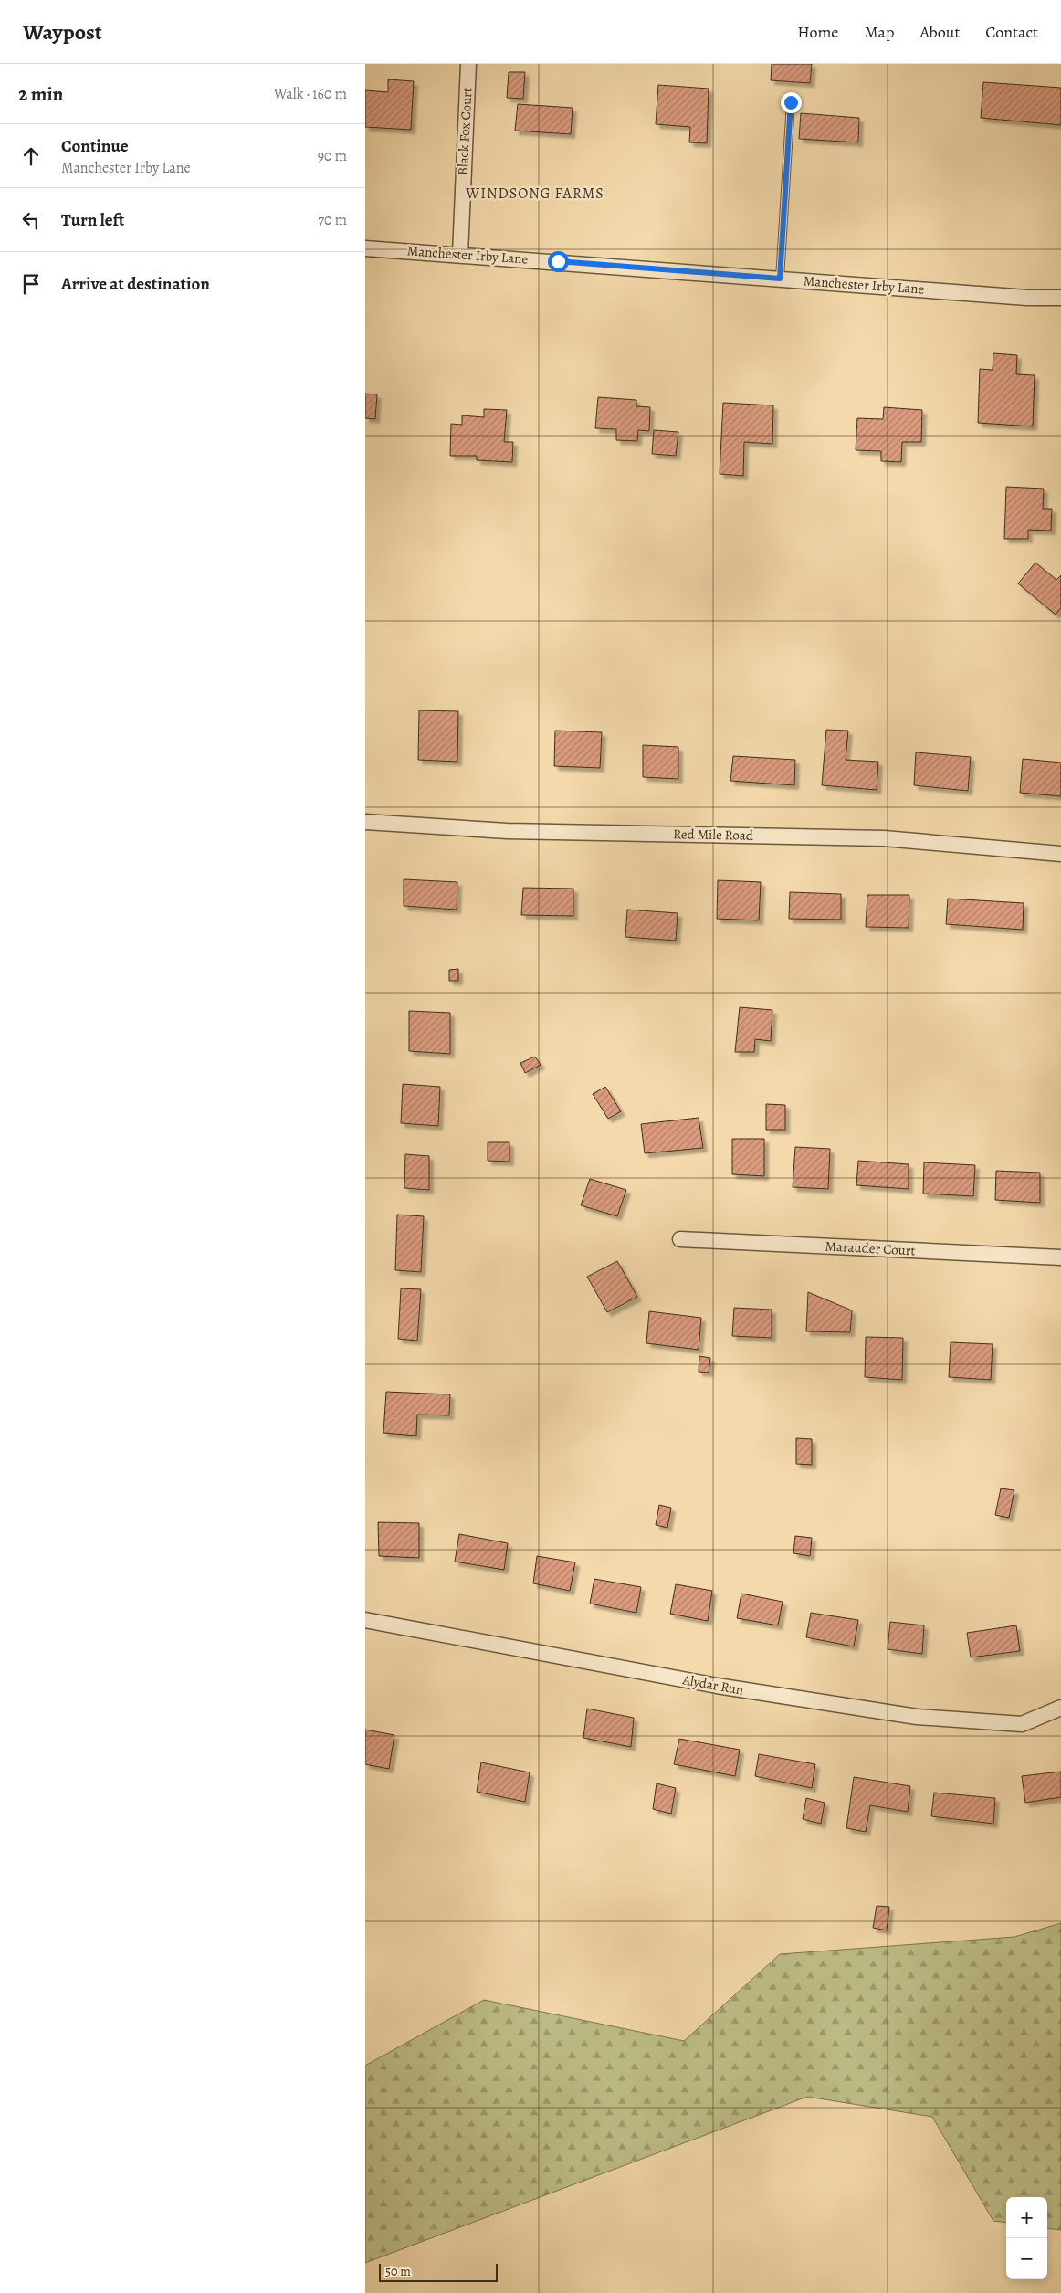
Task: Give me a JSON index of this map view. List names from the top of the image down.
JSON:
{
  "streets": {
    "street": [
      "Black Fox Court",
      "Manchester Irby Lane",
      "Red Mile Road",
      "Marauder Court",
      "Alydar Run"
    ]
  },
  "crossings": [
    ["Black Fox Court", "Manchester Irby Lane"]
  ],
  "districts": ["WINDSONG FARMS"],
  "scale_bar": "50 m",
  "page": {
    "header": "Waypost",
    "nav": [
      "Home",
      "Map",
      "About",
      "Contact"
    ],
    "heading": ["2 min", "Walk · 160 m"],
    "list": [
      ["Continue", "Manchester Irby Lane", "90 m"],
      ["Turn left", "70 m"],
      "Arrive at destination"
    ],
    "map_buttons": ["+", "−"],
    "scale": "50 m"
  }
}
